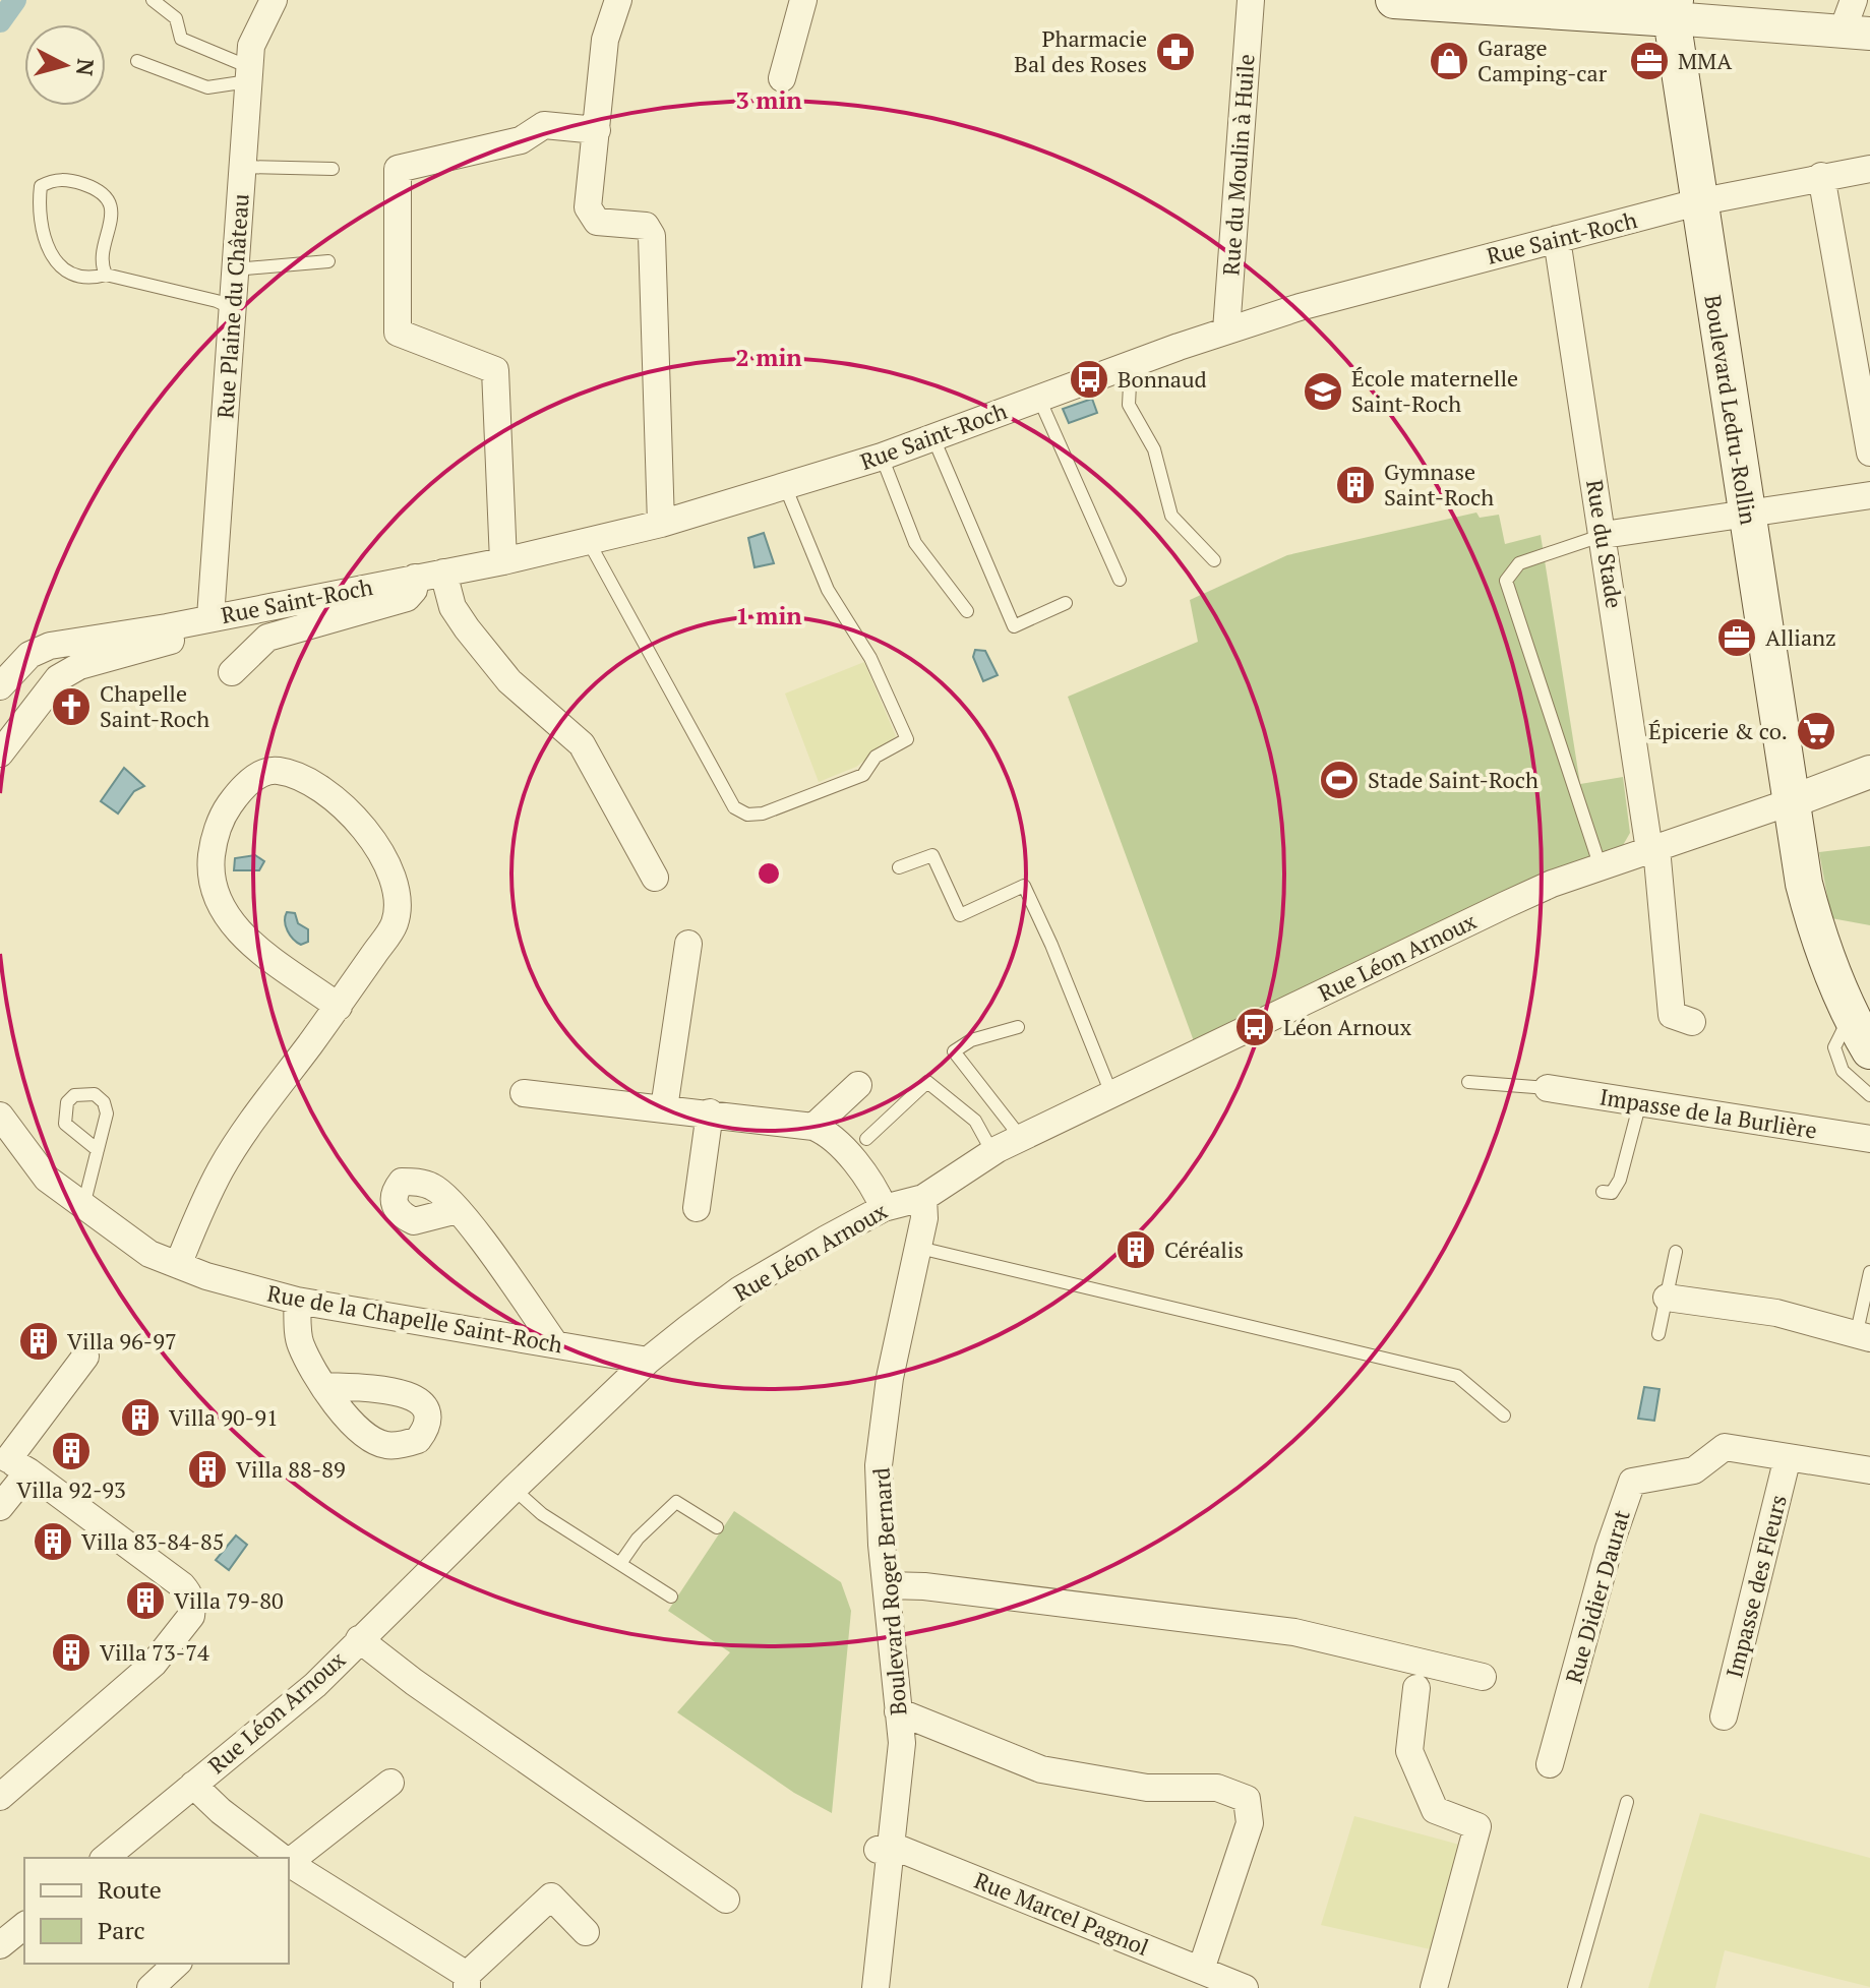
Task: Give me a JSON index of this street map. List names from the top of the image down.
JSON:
{
  "streets": {
    "main road": ["Boulevard Ledru-Rollin"],
    "street": [
      "Rue du Moulin à Huile",
      "Rue Saint-Roch",
      "Rue Plaine du Château",
      "Rue du Stade",
      "Rue Léon Arnoux",
      "Impasse de la Burlière",
      "Rue de la Chapelle Saint-Roch",
      "Impasse des Fleurs",
      "Boulevard Roger Bernard",
      "Rue Didier Daurat",
      "Rue Marcel Pagnol"
    ]
  },
  "crossings": [
    ["Rue du Moulin à Huile", "Rue Saint-Roch"],
    ["Rue Saint-Roch", "Rue Plaine du Château"],
    ["Rue Saint-Roch", "Boulevard Ledru-Rollin"],
    ["Rue Saint-Roch", "Rue du Stade"],
    ["Boulevard Ledru-Rollin", "Rue Léon Arnoux"],
    ["Rue du Stade", "Rue Léon Arnoux"],
    ["Rue Léon Arnoux", "Rue de la Chapelle Saint-Roch"],
    ["Rue Léon Arnoux", "Boulevard Roger Bernard"],
    ["Impasse des Fleurs", "Rue Didier Daurat"],
    ["Boulevard Roger Bernard", "Rue Marcel Pagnol"]
  ],
  "places": {
    "pharmacy": ["Pharmacie Bal des Roses"],
    "shop": ["Garage Camping-car"],
    "office": ["MMA", "Allianz"],
    "bus stop": ["Bonnaud", "Léon Arnoux"],
    "school or university": ["École maternelle Saint-Roch"],
    "building": [
      "Gymnase Saint-Roch",
      "Céréalis",
      "Villa 96-97",
      "Villa 90-91",
      "Villa 92-93",
      "Villa 88-89",
      "Villa 83-84-85",
      "Villa 79-80",
      "Villa 73-74"
    ],
    "church": ["Chapelle Saint-Roch"],
    "supermarket": ["Épicerie & co."],
    "sports": ["Stade Saint-Roch"]
  },
  "legend": ["Route", "Parc"],
  "north": "right",
  "rings": ["3 min", "2 min", "1 min"]
}
